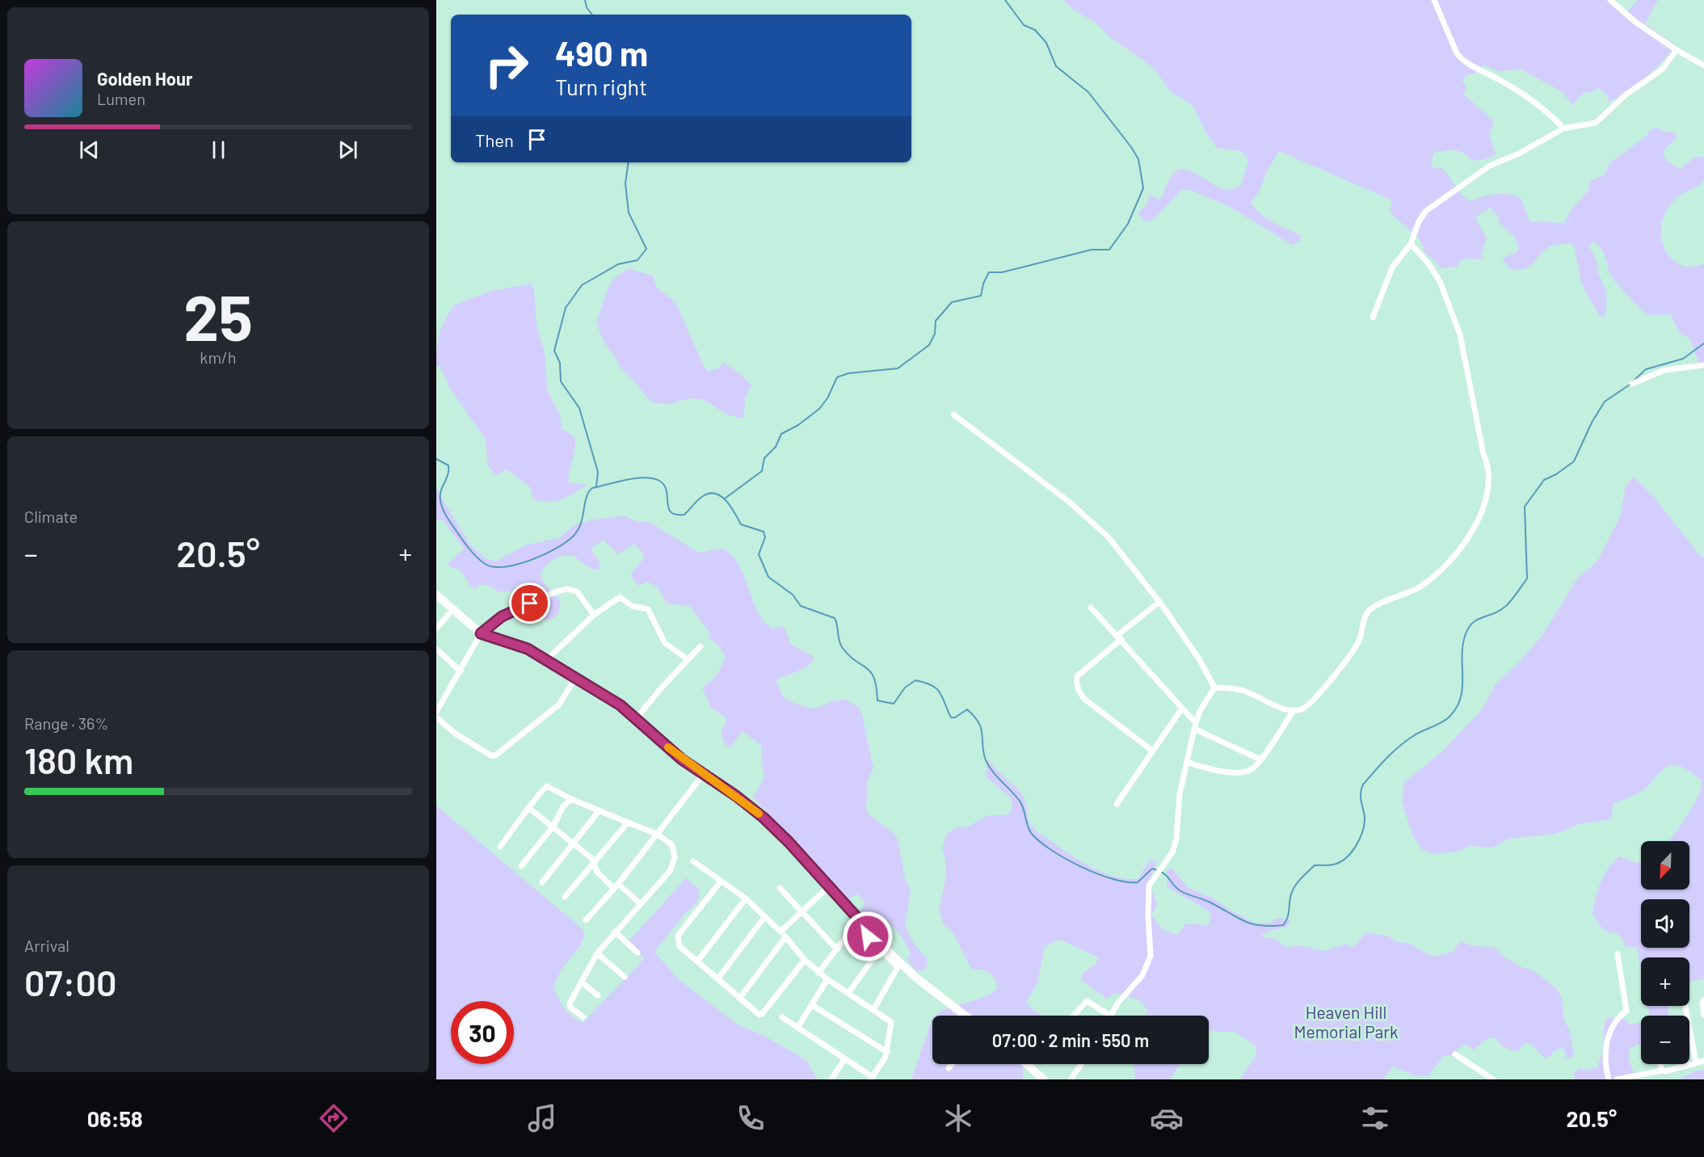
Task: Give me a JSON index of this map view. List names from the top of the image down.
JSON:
{
  "parks": ["Heaven Hill Memorial Park"],
  "north": "bottom left",
  "page": {
    "turn": ["490 m", "Turn right"],
    "song": ["Golden Hour", "Lumen"],
    "then": "Then",
    "tile": [
      ["25", "km/h"],
      "Climate",
      ["Range · 36%", "180 km"],
      ["Arrival", "07:00"]
    ],
    "heat": ["−", "20.5°", "+"],
    "map_buttons": ["+", "−"],
    "limit": "30",
    "trip": "07:00 · 2 min · 550 m",
    "tabs": ["06:58", "20.5°"]
  }
}
